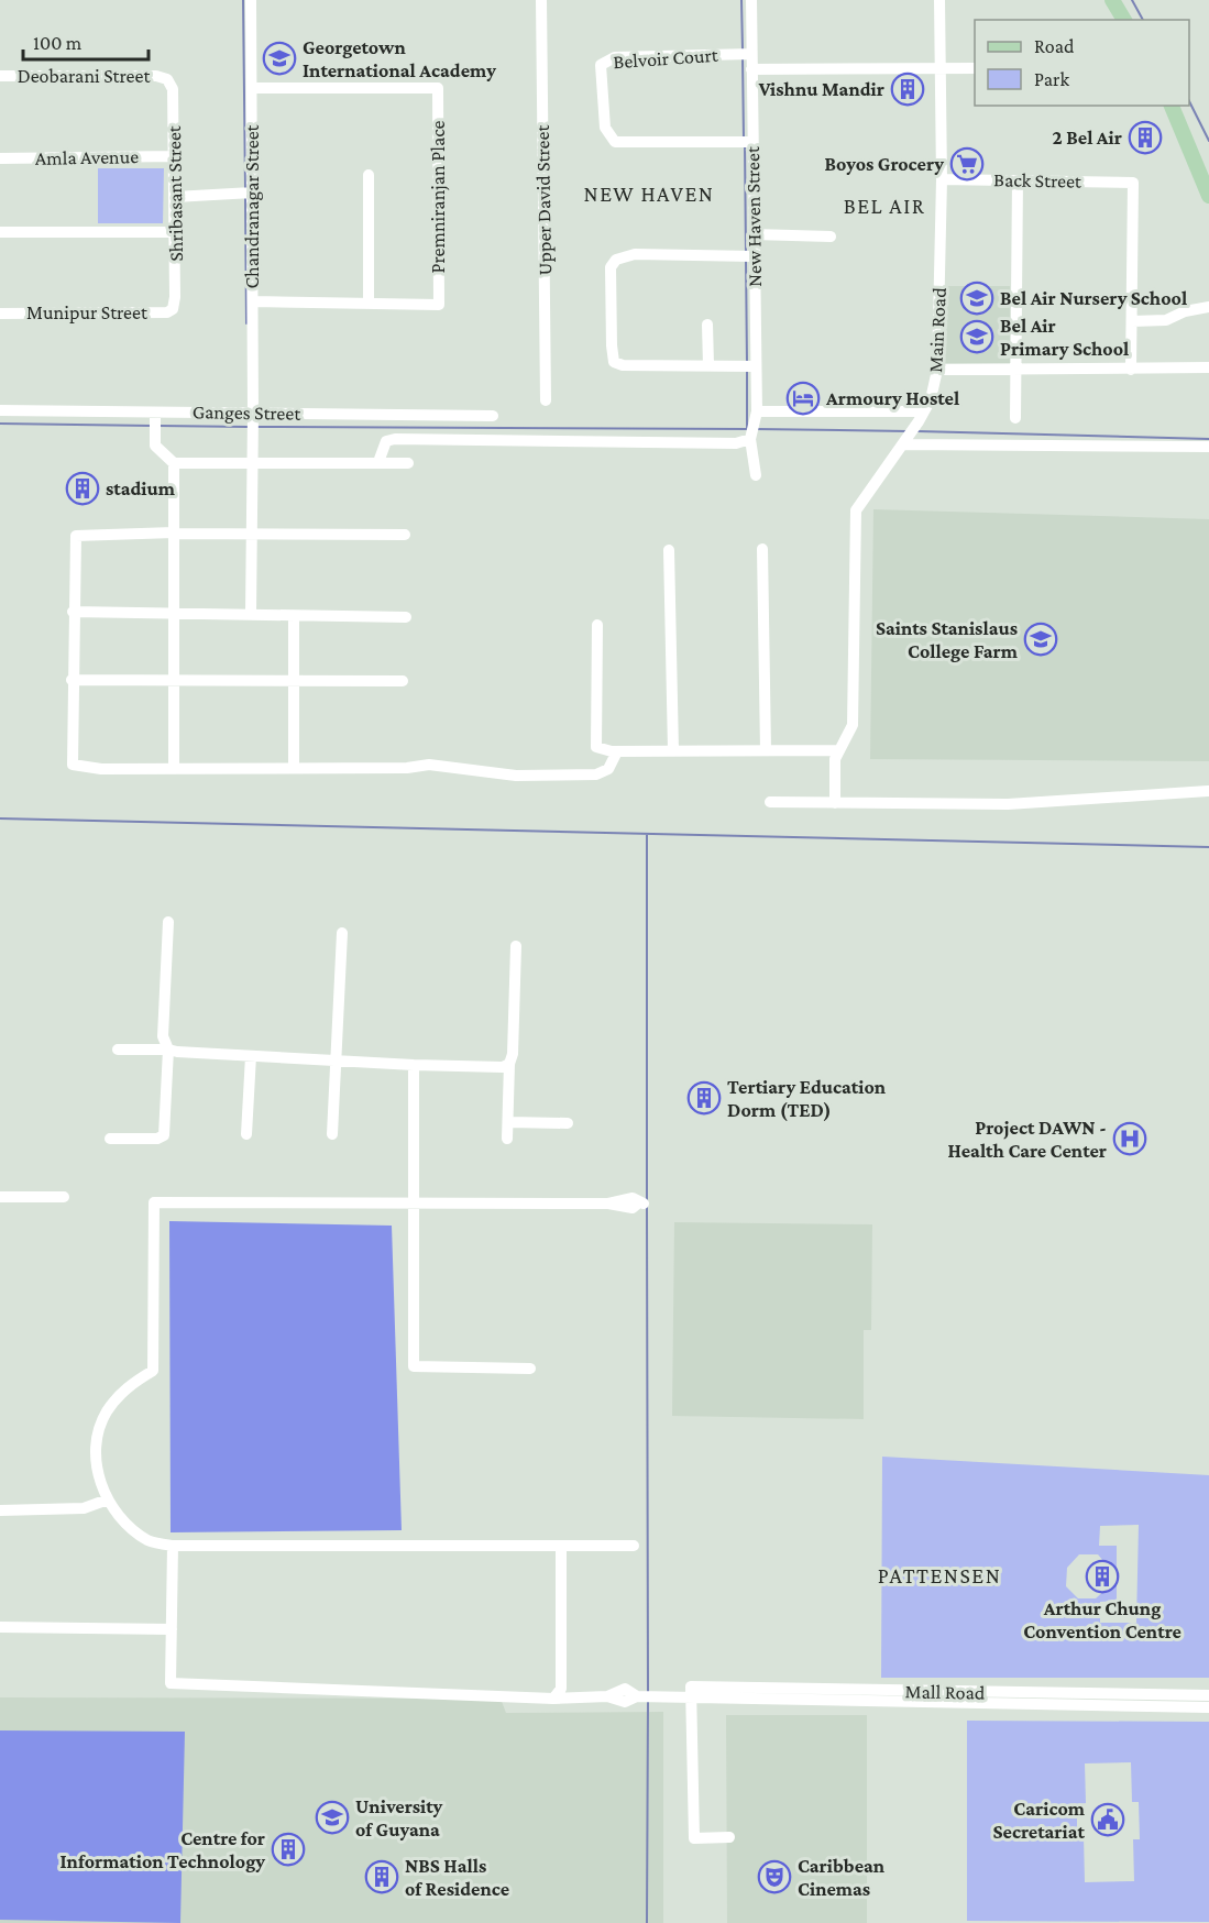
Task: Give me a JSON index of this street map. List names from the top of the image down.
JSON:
{
  "streets": {
    "street": [
      "Belvoir Court",
      "Deobarani Street",
      "Amla Avenue",
      "Back Street",
      "Shribasant Street",
      "Premniranjan Place",
      "Upper David Street",
      "Chandranagar Street",
      "New Haven Street",
      "Munipur Street",
      "Main Road",
      "Ganges Street",
      "Mall Road"
    ]
  },
  "crossings": [
    ["Belvoir Court", "New Haven Street"],
    ["Deobarani Street", "Shribasant Street"],
    ["Amla Avenue", "Shribasant Street"],
    ["Back Street", "Main Road"],
    ["Shribasant Street", "Munipur Street"],
    ["Premniranjan Place", "Chandranagar Street"],
    ["Chandranagar Street", "Ganges Street"]
  ],
  "districts": ["NEW HAVEN", "BEL AIR", "PATTENSEN"],
  "places": {
    "school or university": [
      "Georgetown International Academy",
      "Bel Air Nursery School",
      "Bel Air Primary School",
      "Saints Stanislaus College Farm",
      "University of Guyana"
    ],
    "building": [
      "Vishnu Mandir",
      "2 Bel Air",
      "stadium",
      "Tertiary Education Dorm (TED)",
      "Arthur Chung Convention Centre",
      "Centre for Information Technology",
      "NBS Halls of Residence"
    ],
    "supermarket": ["Boyos Grocery"],
    "hotel": ["Armoury Hostel"],
    "hospital": ["Project DAWN - Health Care Center"],
    "public building": ["Caricom Secretariat"],
    "theatre": ["Caribbean Cinemas"]
  },
  "legend": ["Road", "Park"],
  "scale_bar": "100 m"
}
